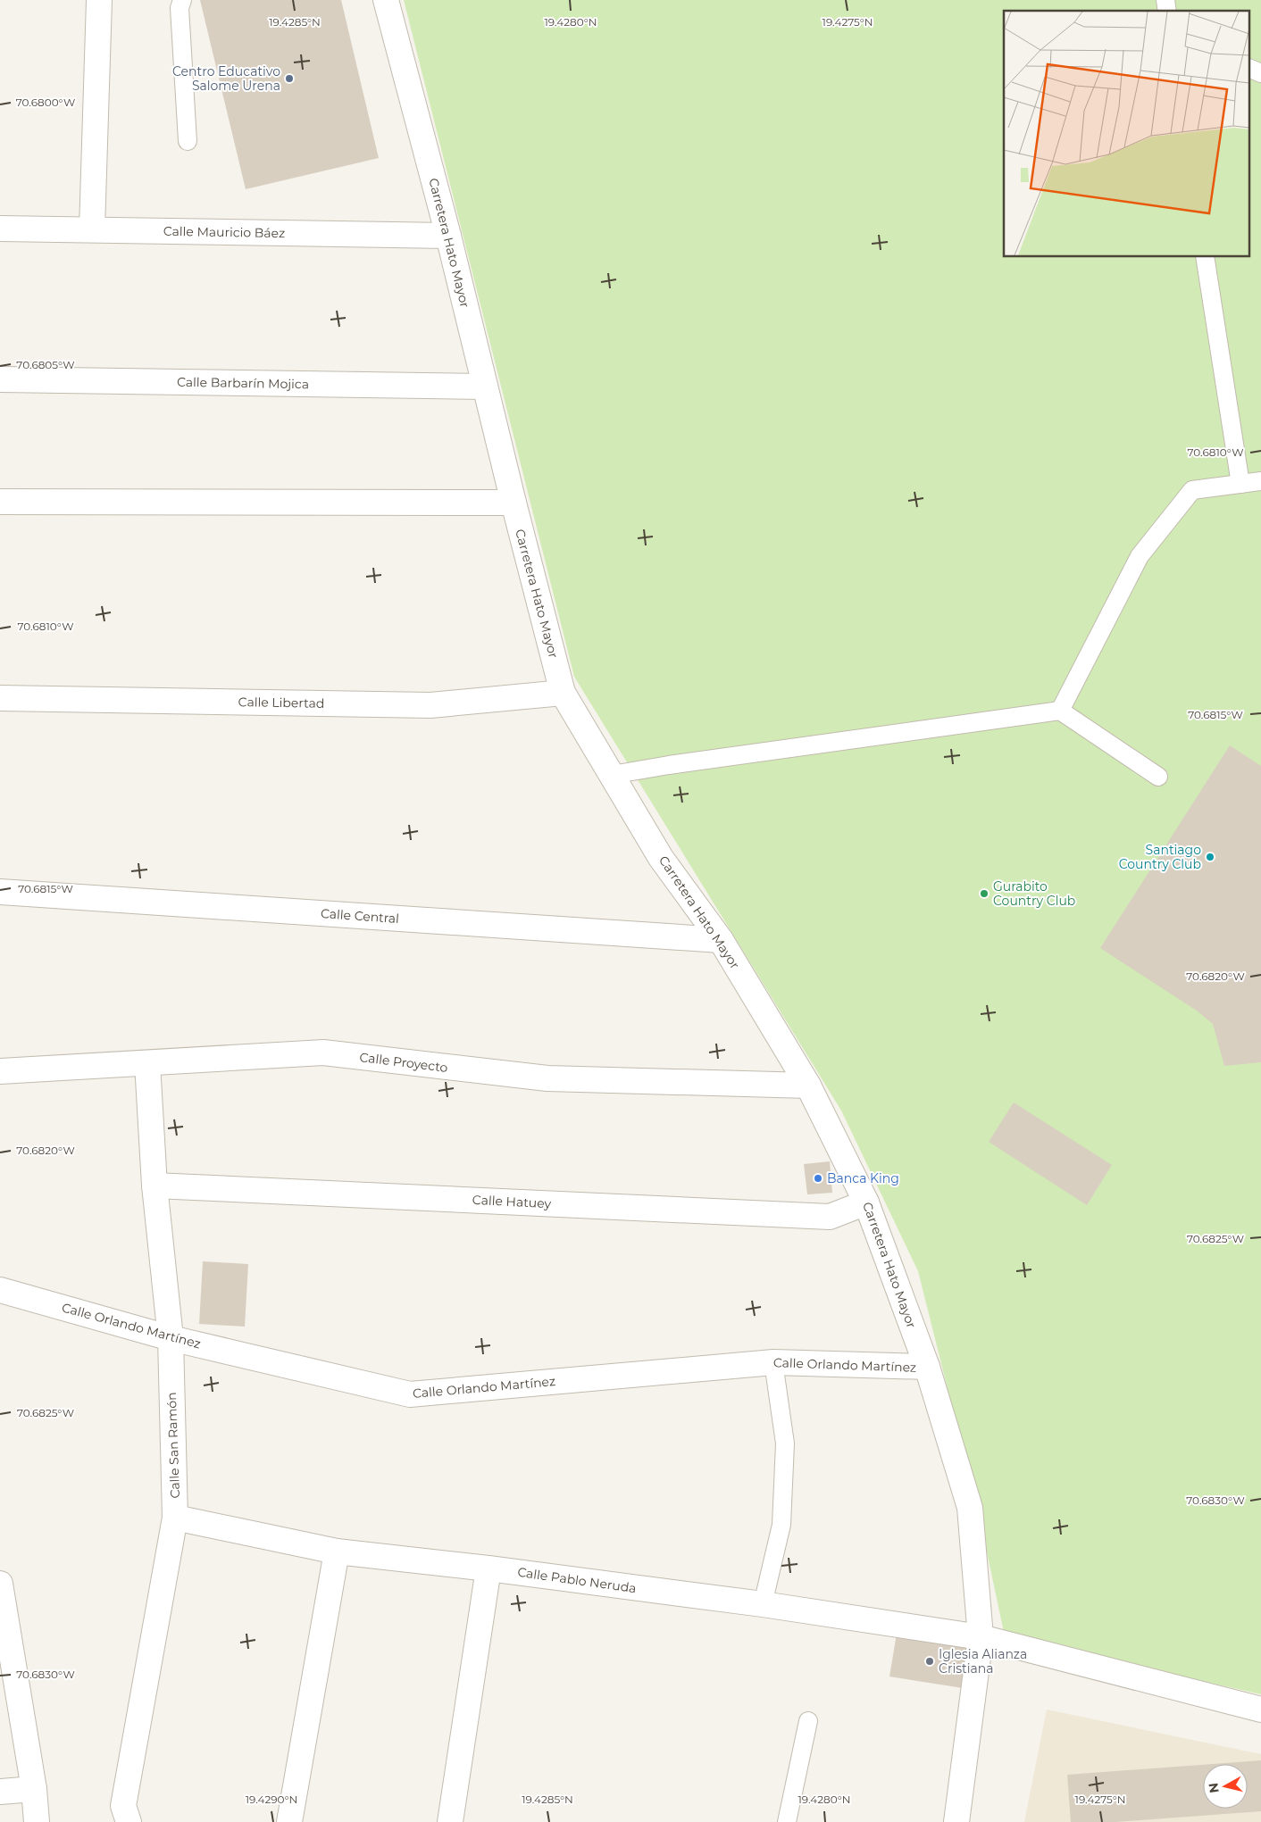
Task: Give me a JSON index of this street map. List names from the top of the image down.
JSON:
{
  "streets": {
    "street": [
      "Calle Mauricio Báez",
      "Carretera Hato Mayor",
      "Calle Barbarín Mojica",
      "Calle Libertad",
      "Calle Central",
      "Calle Proyecto",
      "Calle Hatuey",
      "Calle Orlando Martínez",
      "Calle San Ramón",
      "Calle Pablo Neruda"
    ]
  },
  "crossings": [
    ["Calle Mauricio Báez", "Carretera Hato Mayor"],
    ["Carretera Hato Mayor", "Calle Barbarín Mojica"],
    ["Carretera Hato Mayor", "Calle Libertad"],
    ["Carretera Hato Mayor", "Calle Central"],
    ["Carretera Hato Mayor", "Calle Proyecto"],
    ["Carretera Hato Mayor", "Calle Hatuey"],
    ["Carretera Hato Mayor", "Calle Orlando Martínez"],
    ["Carretera Hato Mayor", "Calle Pablo Neruda"],
    ["Calle Proyecto", "Calle San Ramón"],
    ["Calle Hatuey", "Calle San Ramón"],
    ["Calle Orlando Martínez", "Calle San Ramón"],
    ["Calle San Ramón", "Calle Pablo Neruda"]
  ],
  "places": [
    "Centro Educativo Salome Urena",
    "Santiago Country Club",
    "Gurabito Country Club",
    "Banca King",
    "Iglesia Alianza Cristiana"
  ],
  "north": "left",
  "coordinates": [
    "19.4285°N",
    "19.4280°N",
    "19.4275°N",
    "70.6800°W",
    "70.6805°W",
    "70.6810°W",
    "70.6815°W",
    "70.6820°W",
    "70.6825°W",
    "70.6830°W",
    "19.4290°N"
  ]
}
